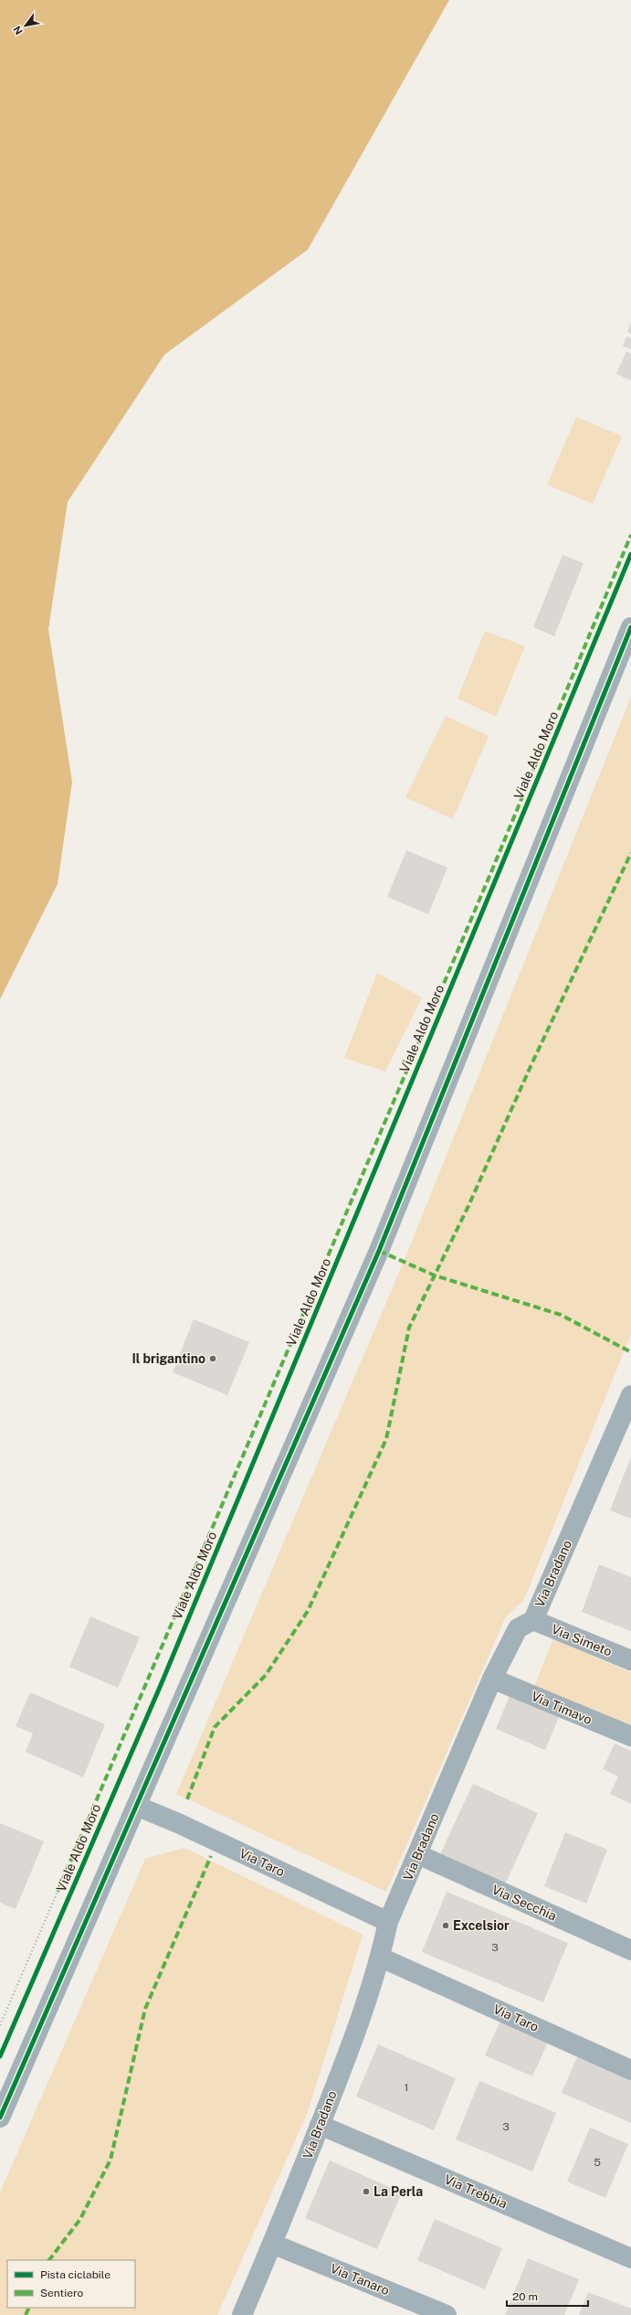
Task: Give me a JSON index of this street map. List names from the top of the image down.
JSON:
{
  "streets": {
    "street": [
      "Via Bradano",
      "Via Simeto",
      "Via Timavo",
      "Via Taro",
      "Via Secchia",
      "Via Trebbia",
      "Via Tanaro"
    ],
    "cycle path": ["Viale Aldo Moro"]
  },
  "crossings": [
    ["Via Bradano", "Via Simeto"],
    ["Via Bradano", "Via Timavo"],
    ["Via Bradano", "Via Taro"],
    ["Via Bradano", "Via Secchia"],
    ["Via Bradano", "Via Trebbia"],
    ["Via Bradano", "Via Tanaro"]
  ],
  "places": ["Il brigantino", "Excelsior", "La Perla"],
  "house_numbers": [
    "3",
    "1",
    "3",
    "5"
  ],
  "legend": ["Pista ciclabile", "Sentiero"],
  "scale_bar": "20 m",
  "north": "bottom left"
}
